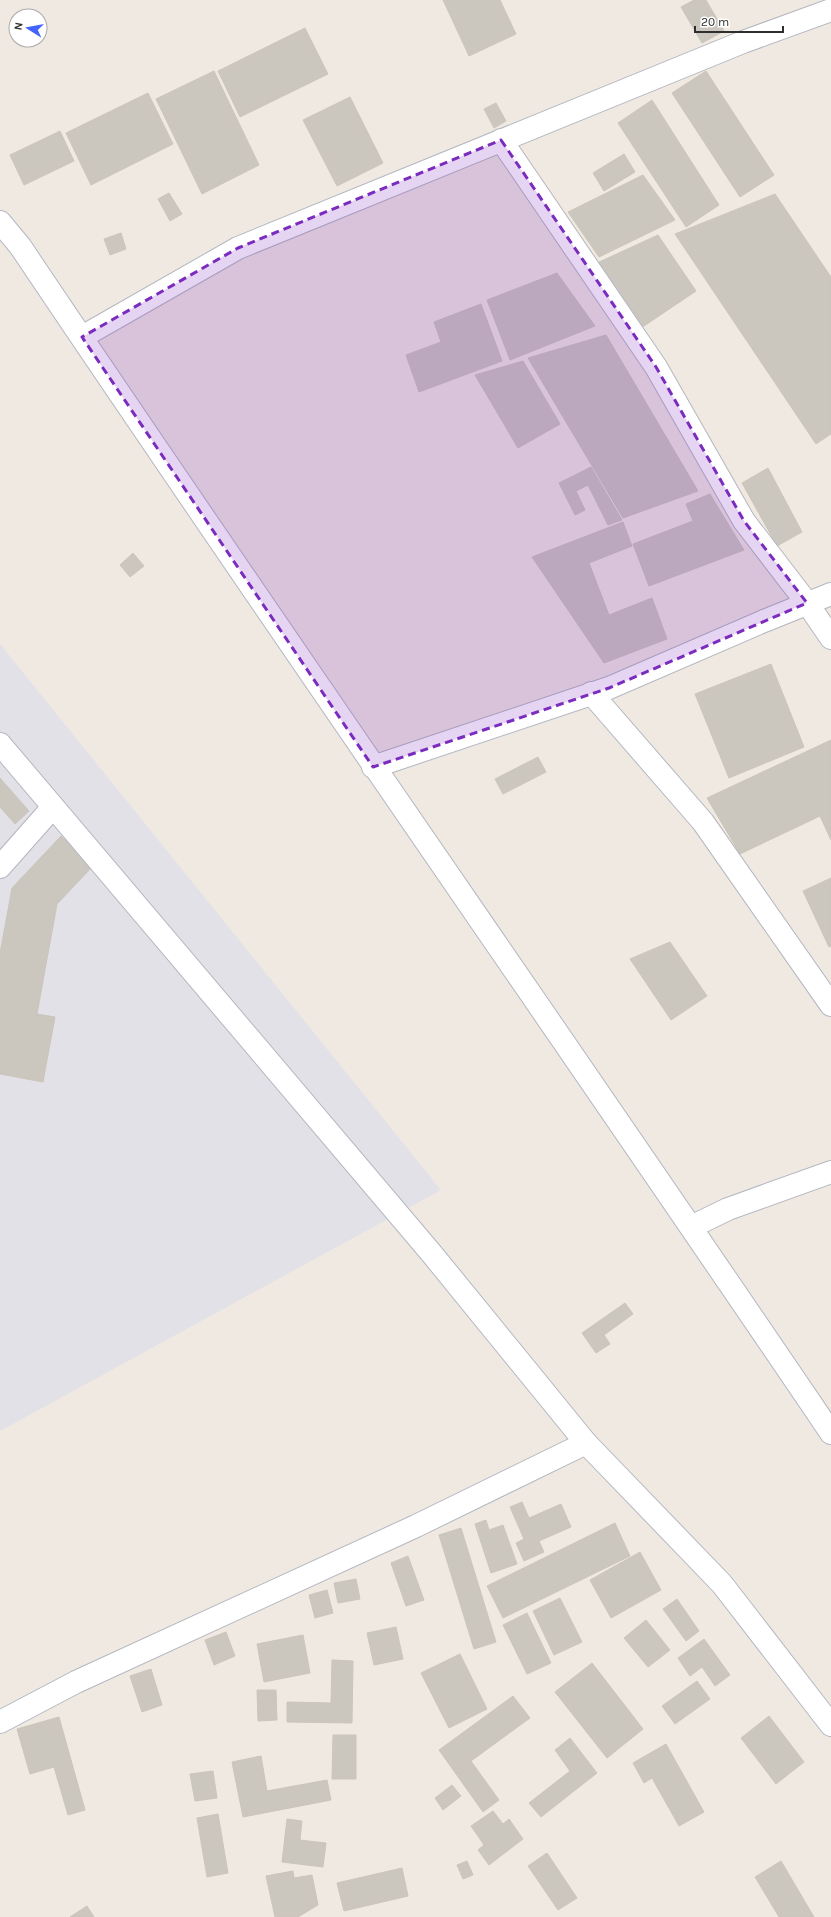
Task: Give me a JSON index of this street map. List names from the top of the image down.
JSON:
{
  "scale_bar": "20 m",
  "north": "left"
}
